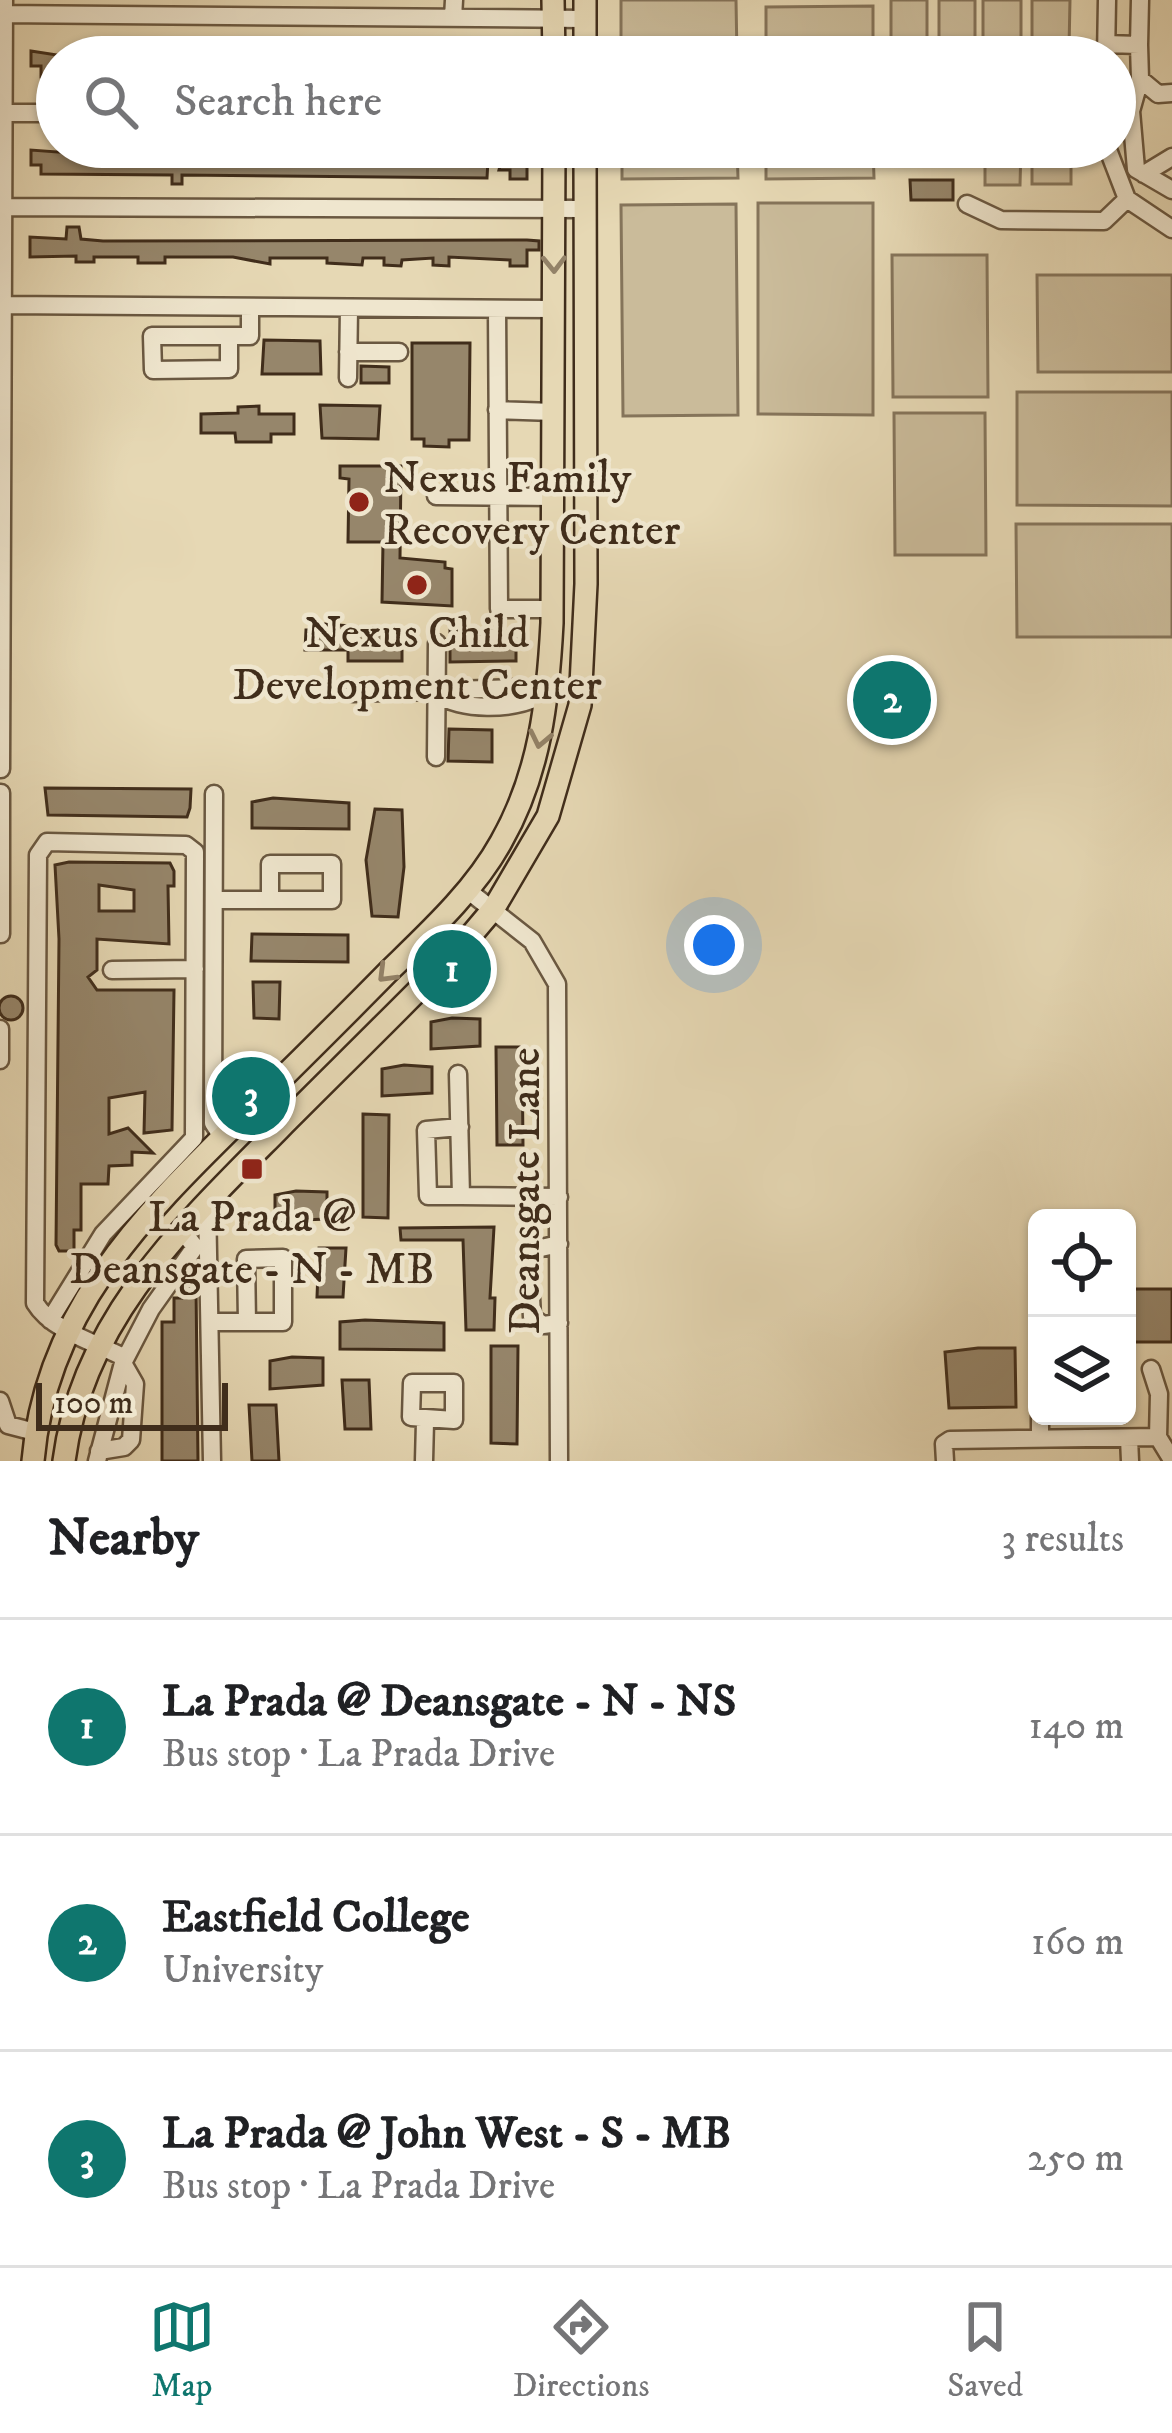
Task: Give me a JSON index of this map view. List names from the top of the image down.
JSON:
{
  "streets": {
    "street": ["Deansgate Lane"]
  },
  "places": {
    "other": ["Nexus Family Recovery Center", "Nexus Child Development Center"],
    "transit": ["La Prada @ Deansgate - N - MB"]
  },
  "scale_bar": "100 m",
  "page": {
    "search": "Search here",
    "pins": ["2", "1", "3"],
    "scale": "100 m",
    "heading": ["Nearby", "3 results"],
    "list": [
      {
        "mark": "1",
        "name": "La Prada @ Deansgate - N - NS",
        "note": "Bus stop · La Prada Drive",
        "value": "140 m"
      },
      {
        "mark": "2",
        "name": "Eastfield College",
        "note": "University",
        "value": "160 m"
      },
      {
        "mark": "3",
        "name": "La Prada @ John West - S - MB",
        "note": "Bus stop · La Prada Drive",
        "value": "250 m"
      }
    ],
    "nav": ["Map", "Directions", "Saved"]
  }
}
